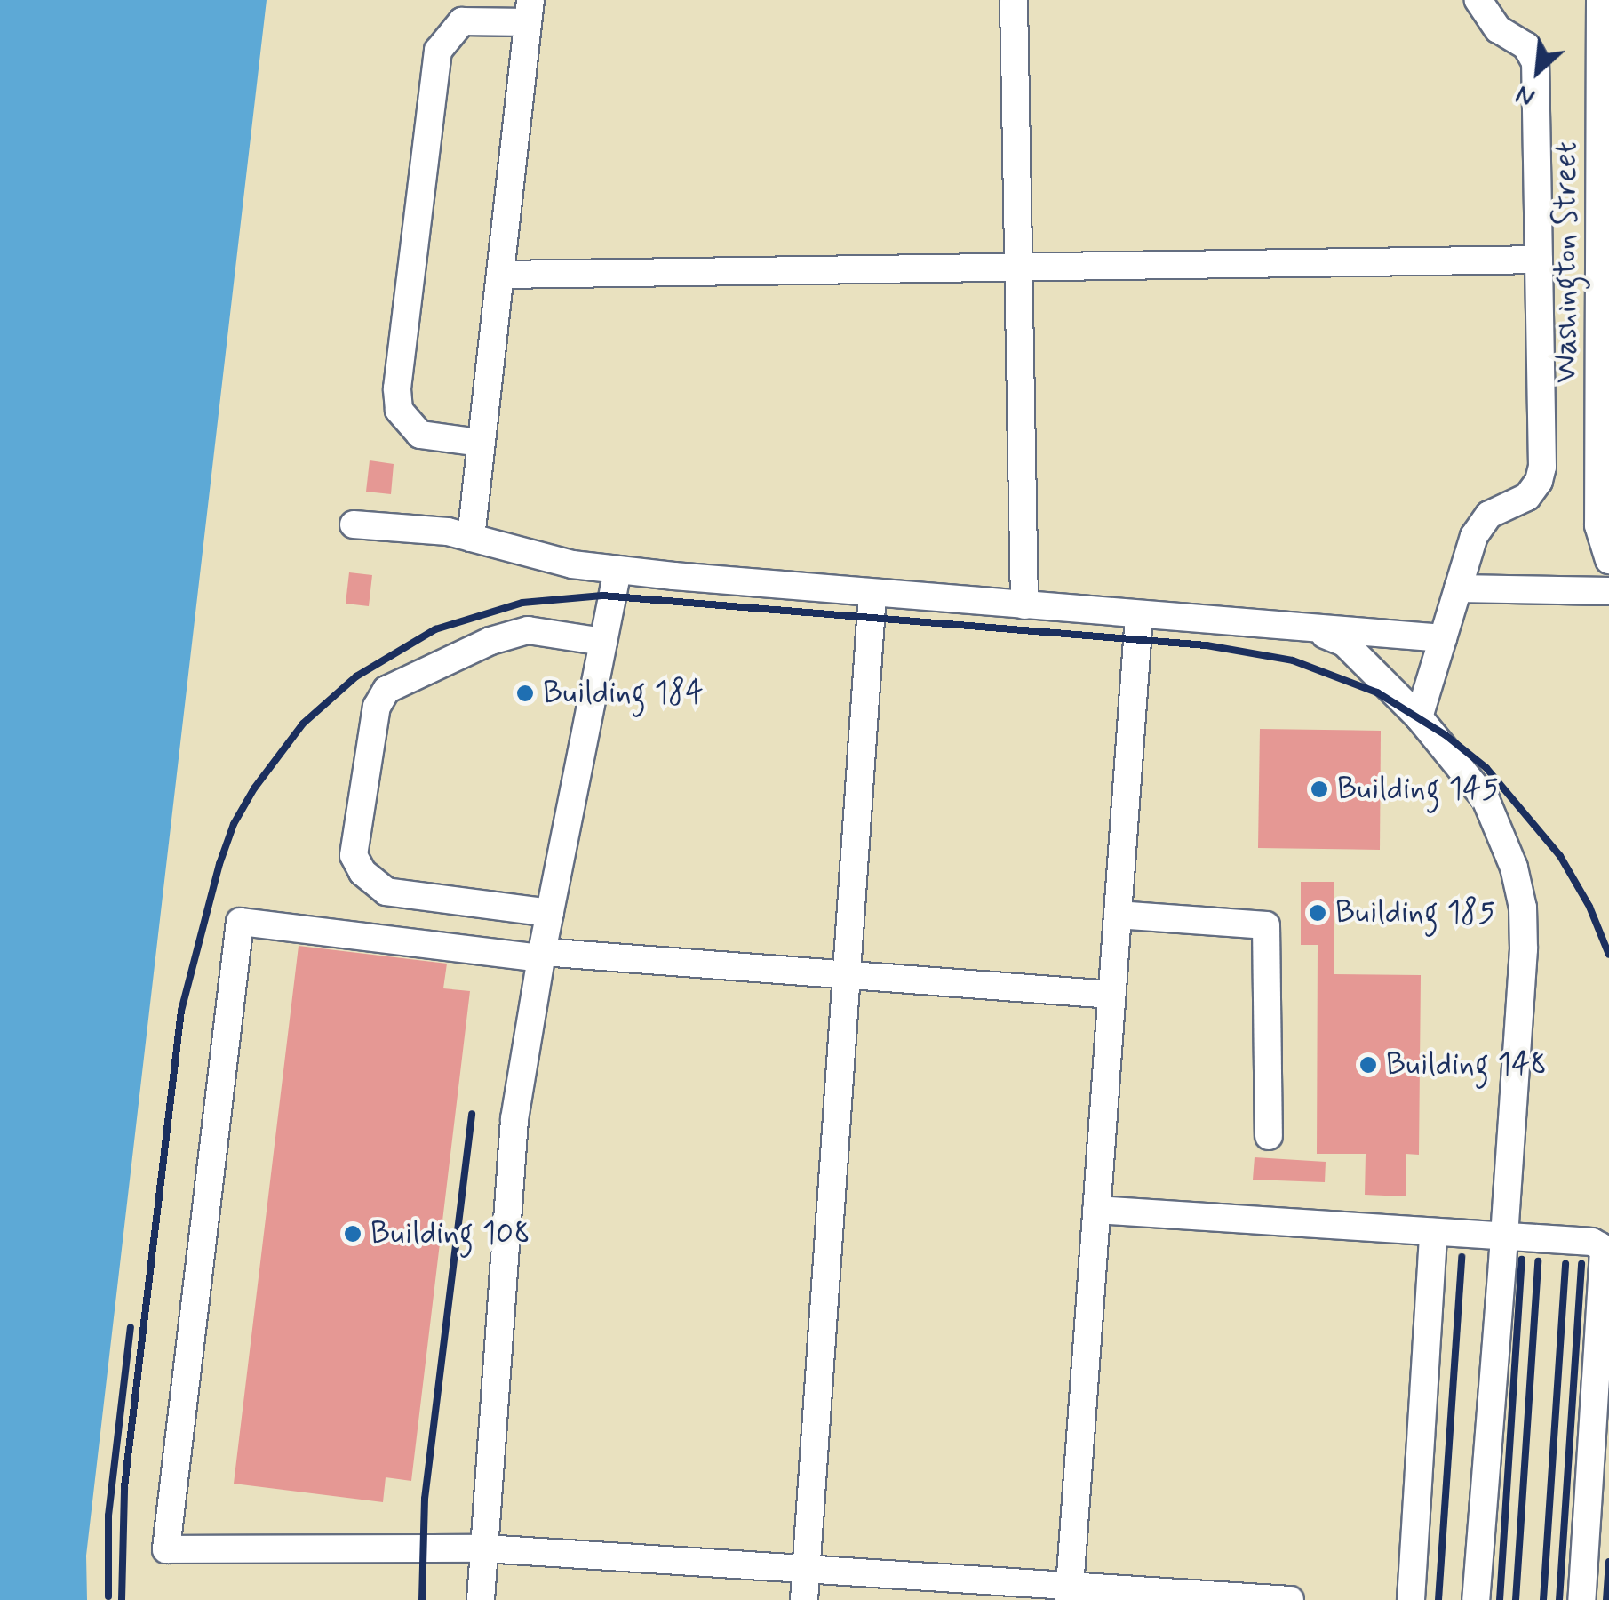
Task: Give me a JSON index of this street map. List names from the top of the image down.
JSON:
{
  "streets": {
    "street": ["Washington Street"]
  },
  "places": [
    "Building 184",
    "Building 145",
    "Building 185",
    "Building 148",
    "Building 108"
  ],
  "north": "bottom left"
}
